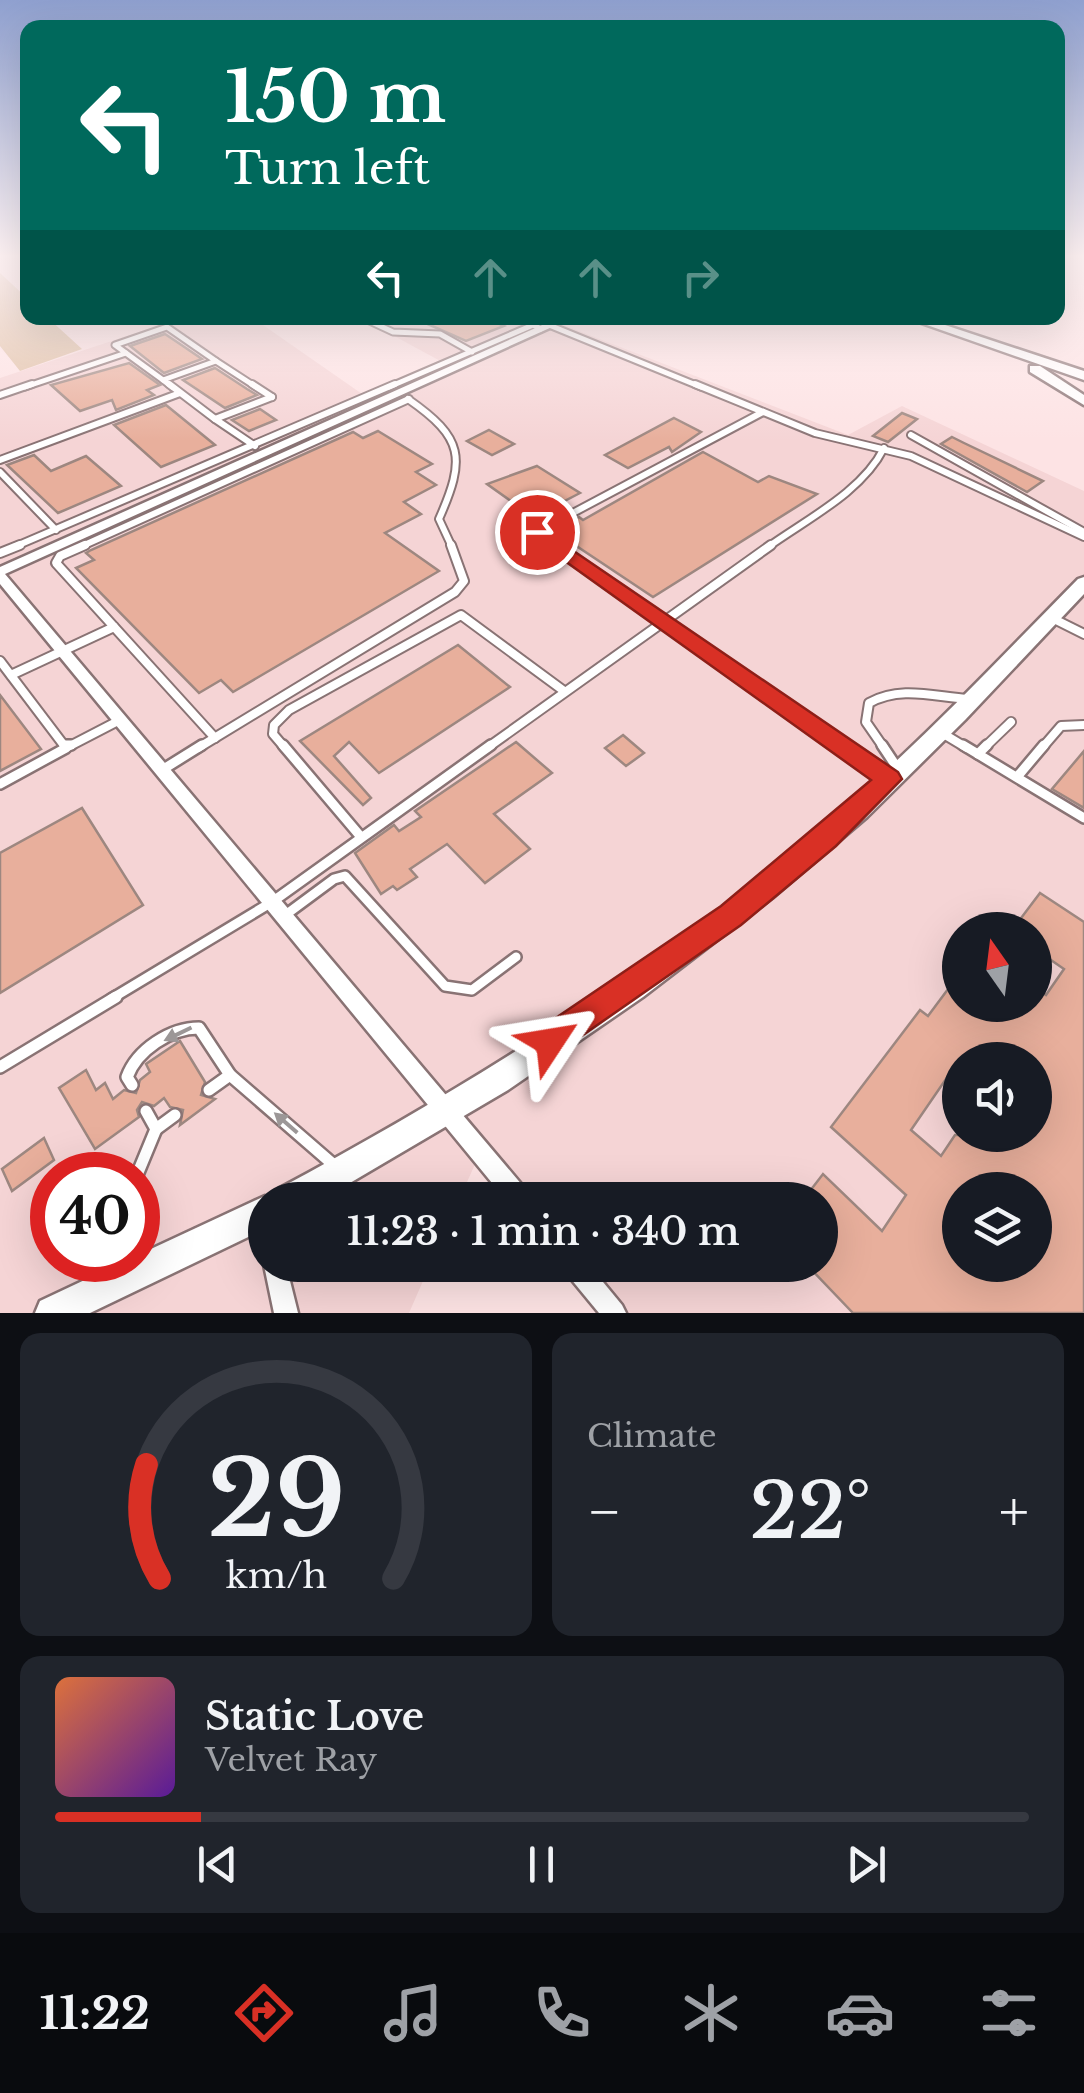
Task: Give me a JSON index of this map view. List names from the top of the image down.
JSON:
{
  "north": "top",
  "page": {
    "turn": ["150 m", "Turn left"],
    "limit": "40",
    "trip": "11:23 · 1 min · 340 m",
    "tile": "Climate",
    "heat": ["−", "22°", "+"],
    "song": ["Static Love", "Velvet Ray"],
    "tabs": "11:22",
    "gauge": ["29", "km/h"]
  }
}
